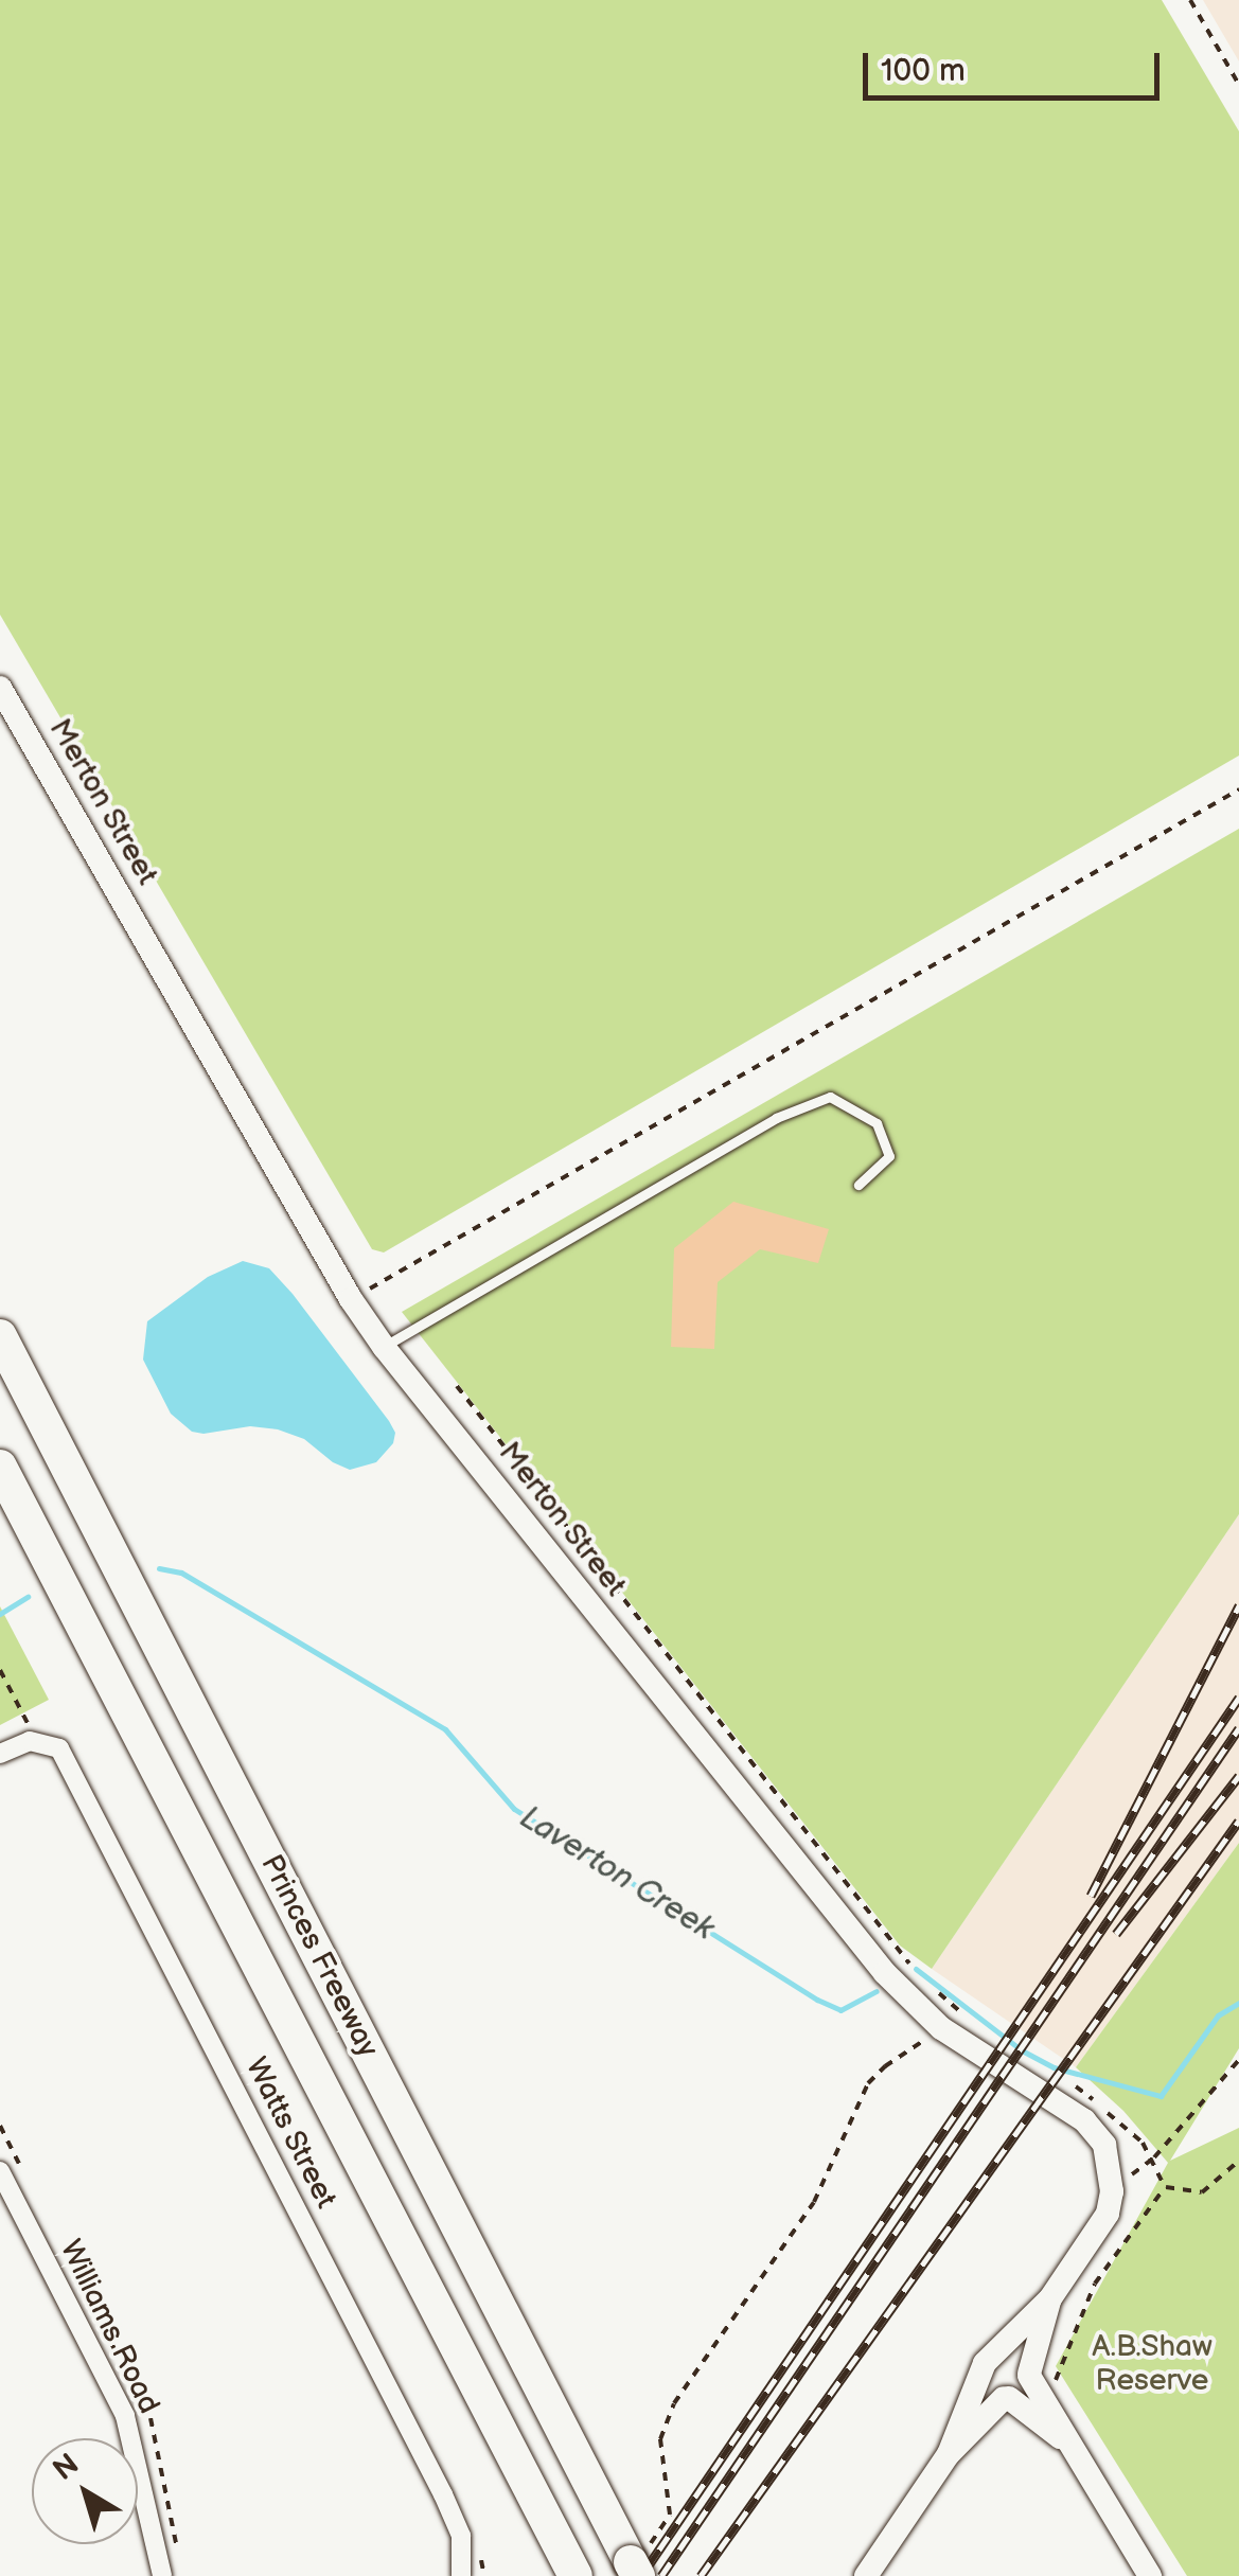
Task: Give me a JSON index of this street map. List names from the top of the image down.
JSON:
{
  "streets": {
    "highway": ["Princes Freeway"],
    "street": ["Merton Street", "Watts Street", "Williams Road"]
  },
  "water": ["Laverton Creek"],
  "parks": ["A.B.Shaw Reserve"],
  "scale_bar": "100 m",
  "north": "top left"
}
